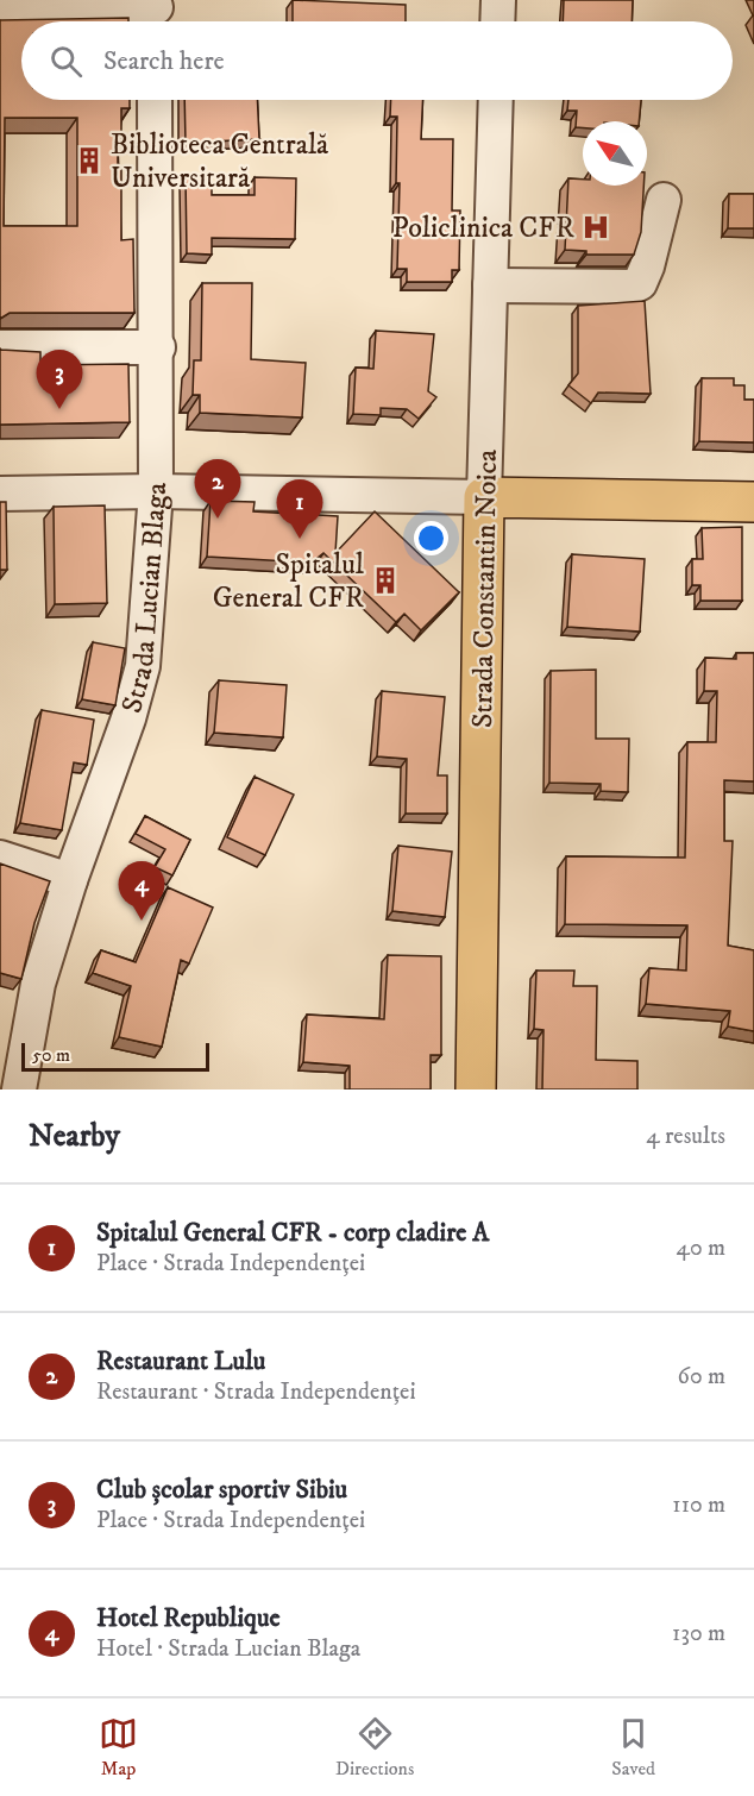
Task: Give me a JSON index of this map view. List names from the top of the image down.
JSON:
{
  "streets": {
    "main road": ["Strada Constantin Noica"],
    "street": ["Strada Lucian Blaga"]
  },
  "places": {
    "building": ["Biblioteca Centrală Universitară", "Spitalul General CFR"],
    "hospital": ["Policlinica CFR"]
  },
  "scale_bar": "50 m",
  "north": "top left",
  "page": {
    "search": "Search here",
    "pins": [
      "3",
      "2",
      "1",
      "4"
    ],
    "scale": "50 m",
    "heading": ["Nearby", "4 results"],
    "list": [
      {
        "mark": "1",
        "name": "Spitalul General CFR - corp cladire A",
        "note": "Place · Strada Independenței",
        "value": "40 m"
      },
      {
        "mark": "2",
        "name": "Restaurant Lulu",
        "note": "Restaurant · Strada Independenței",
        "value": "60 m"
      },
      {
        "mark": "3",
        "name": "Club școlar sportiv Sibiu",
        "note": "Place · Strada Independenței",
        "value": "110 m"
      },
      {
        "mark": "4",
        "name": "Hotel Republique",
        "note": "Hotel · Strada Lucian Blaga",
        "value": "130 m"
      }
    ],
    "nav": ["Map", "Directions", "Saved"]
  }
}
